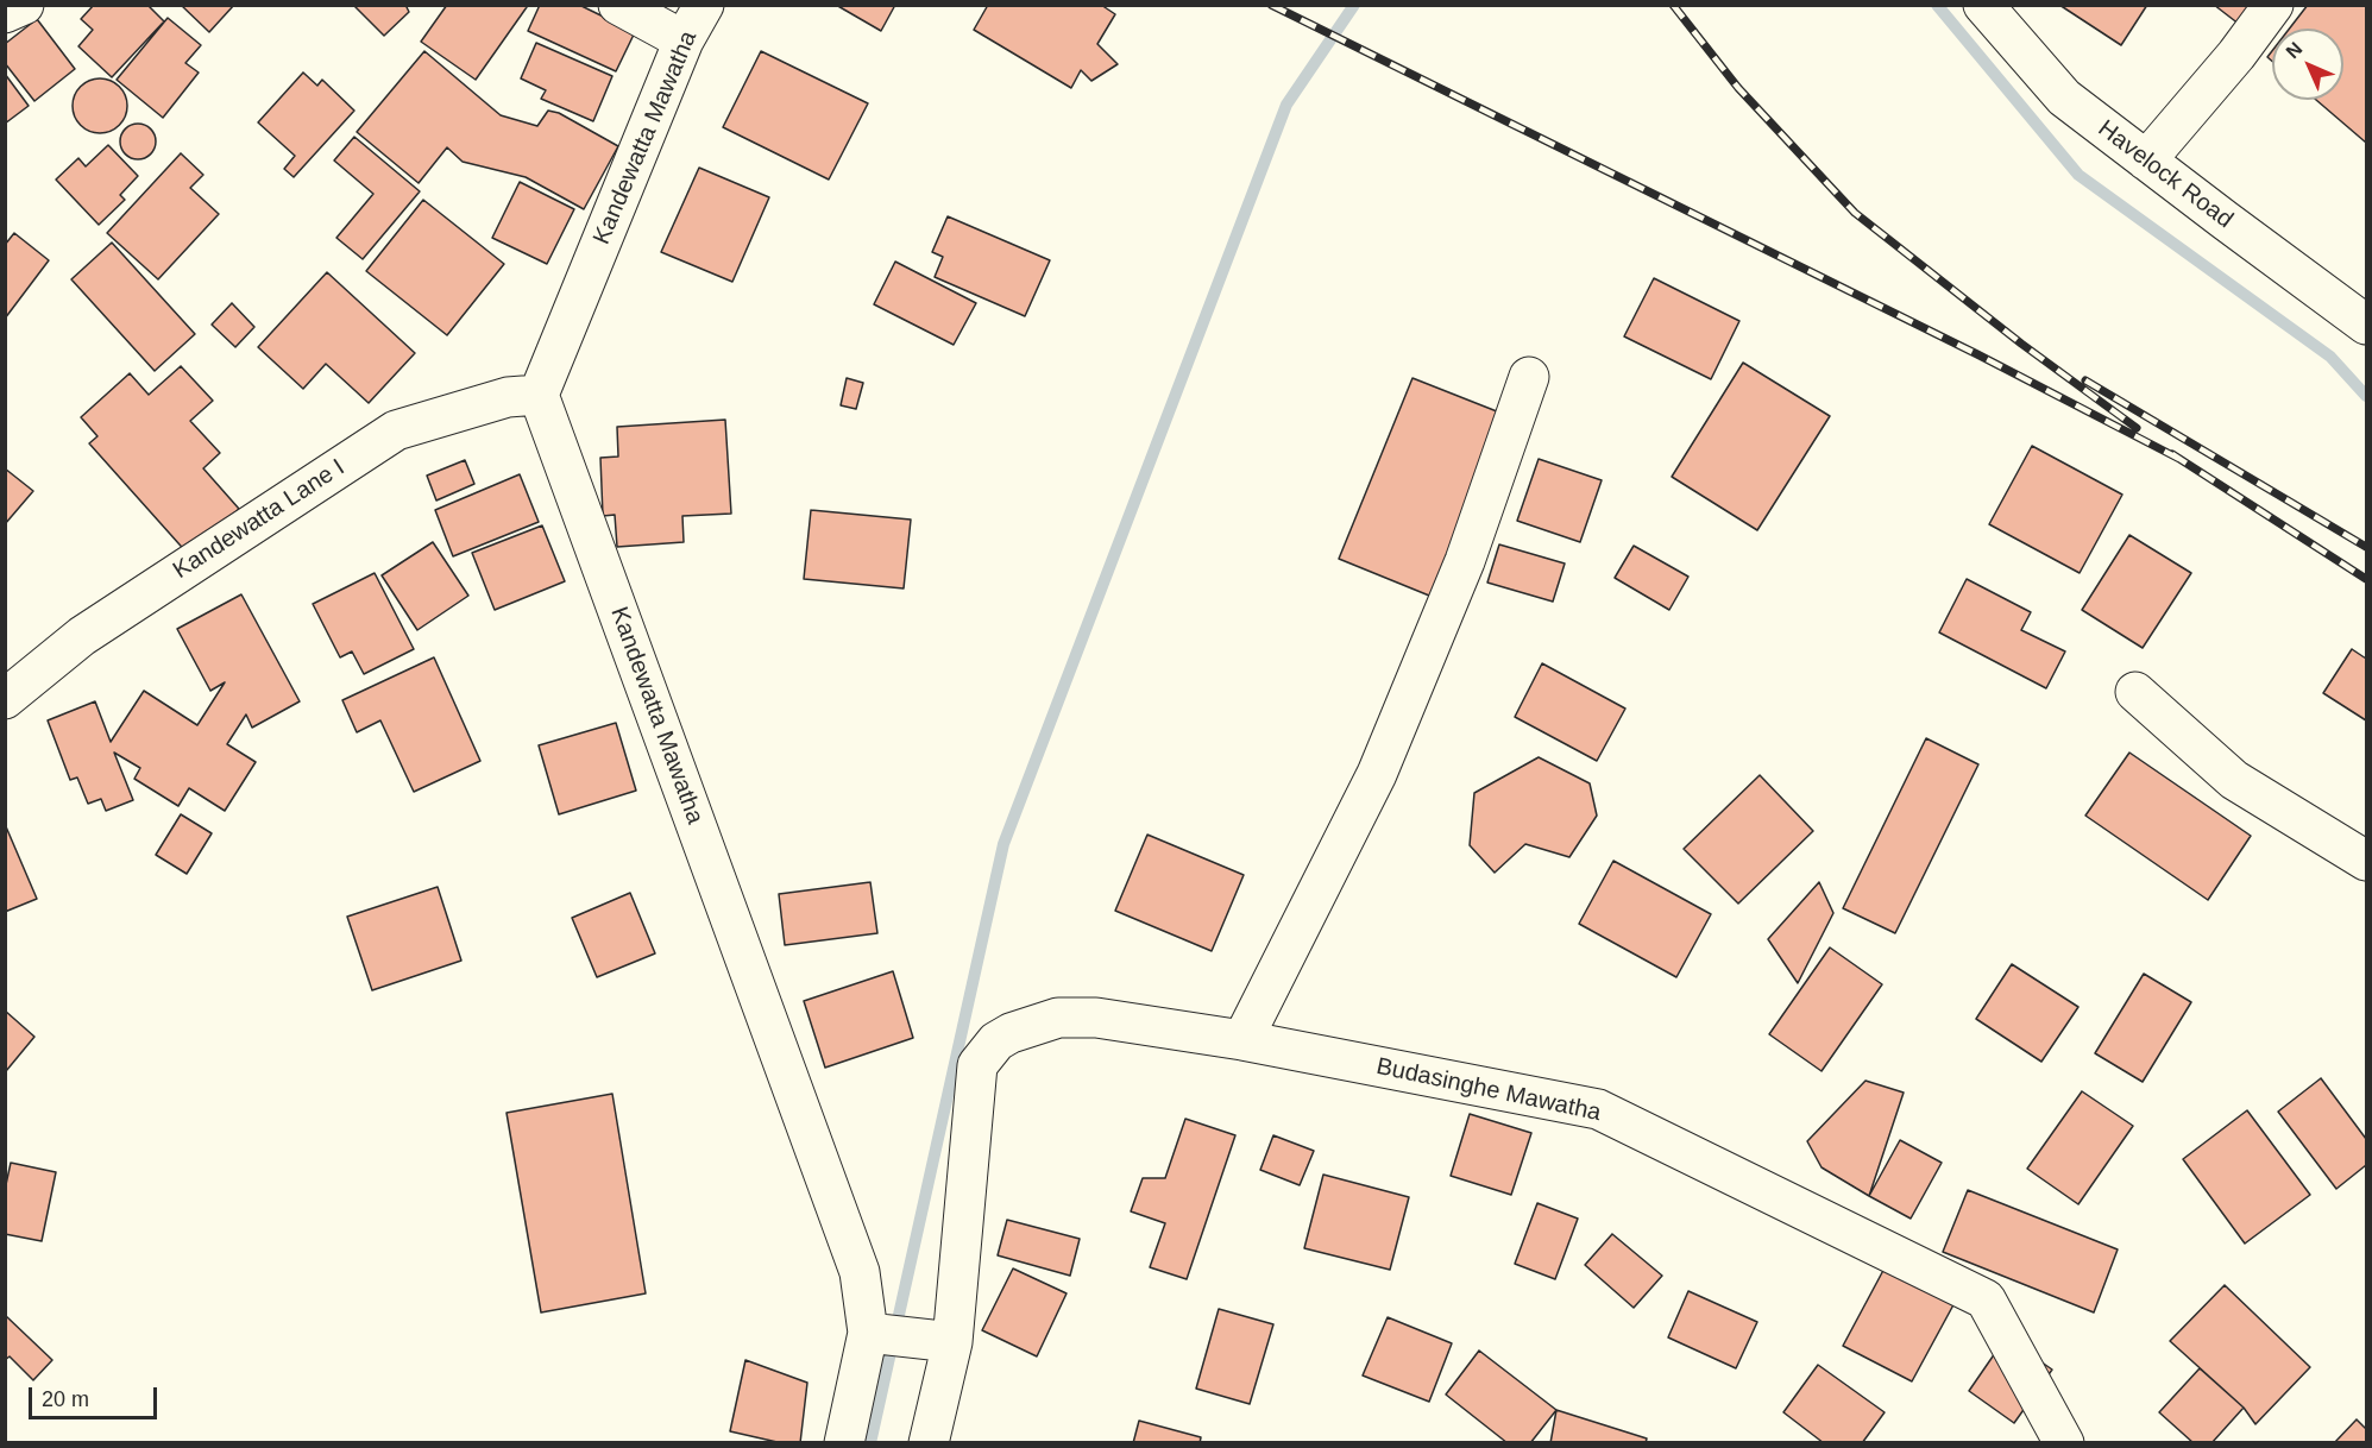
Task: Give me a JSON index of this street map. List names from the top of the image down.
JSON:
{
  "streets": {
    "street": [
      "Kandewatta Mawatha",
      "Havelock Road",
      "Kandewatta Lane I",
      "Budasinghe Mawatha"
    ]
  },
  "crossings": [
    ["Kandewatta Mawatha", "Kandewatta Lane I"]
  ],
  "scale_bar": "20 m",
  "north": "top left"
}
